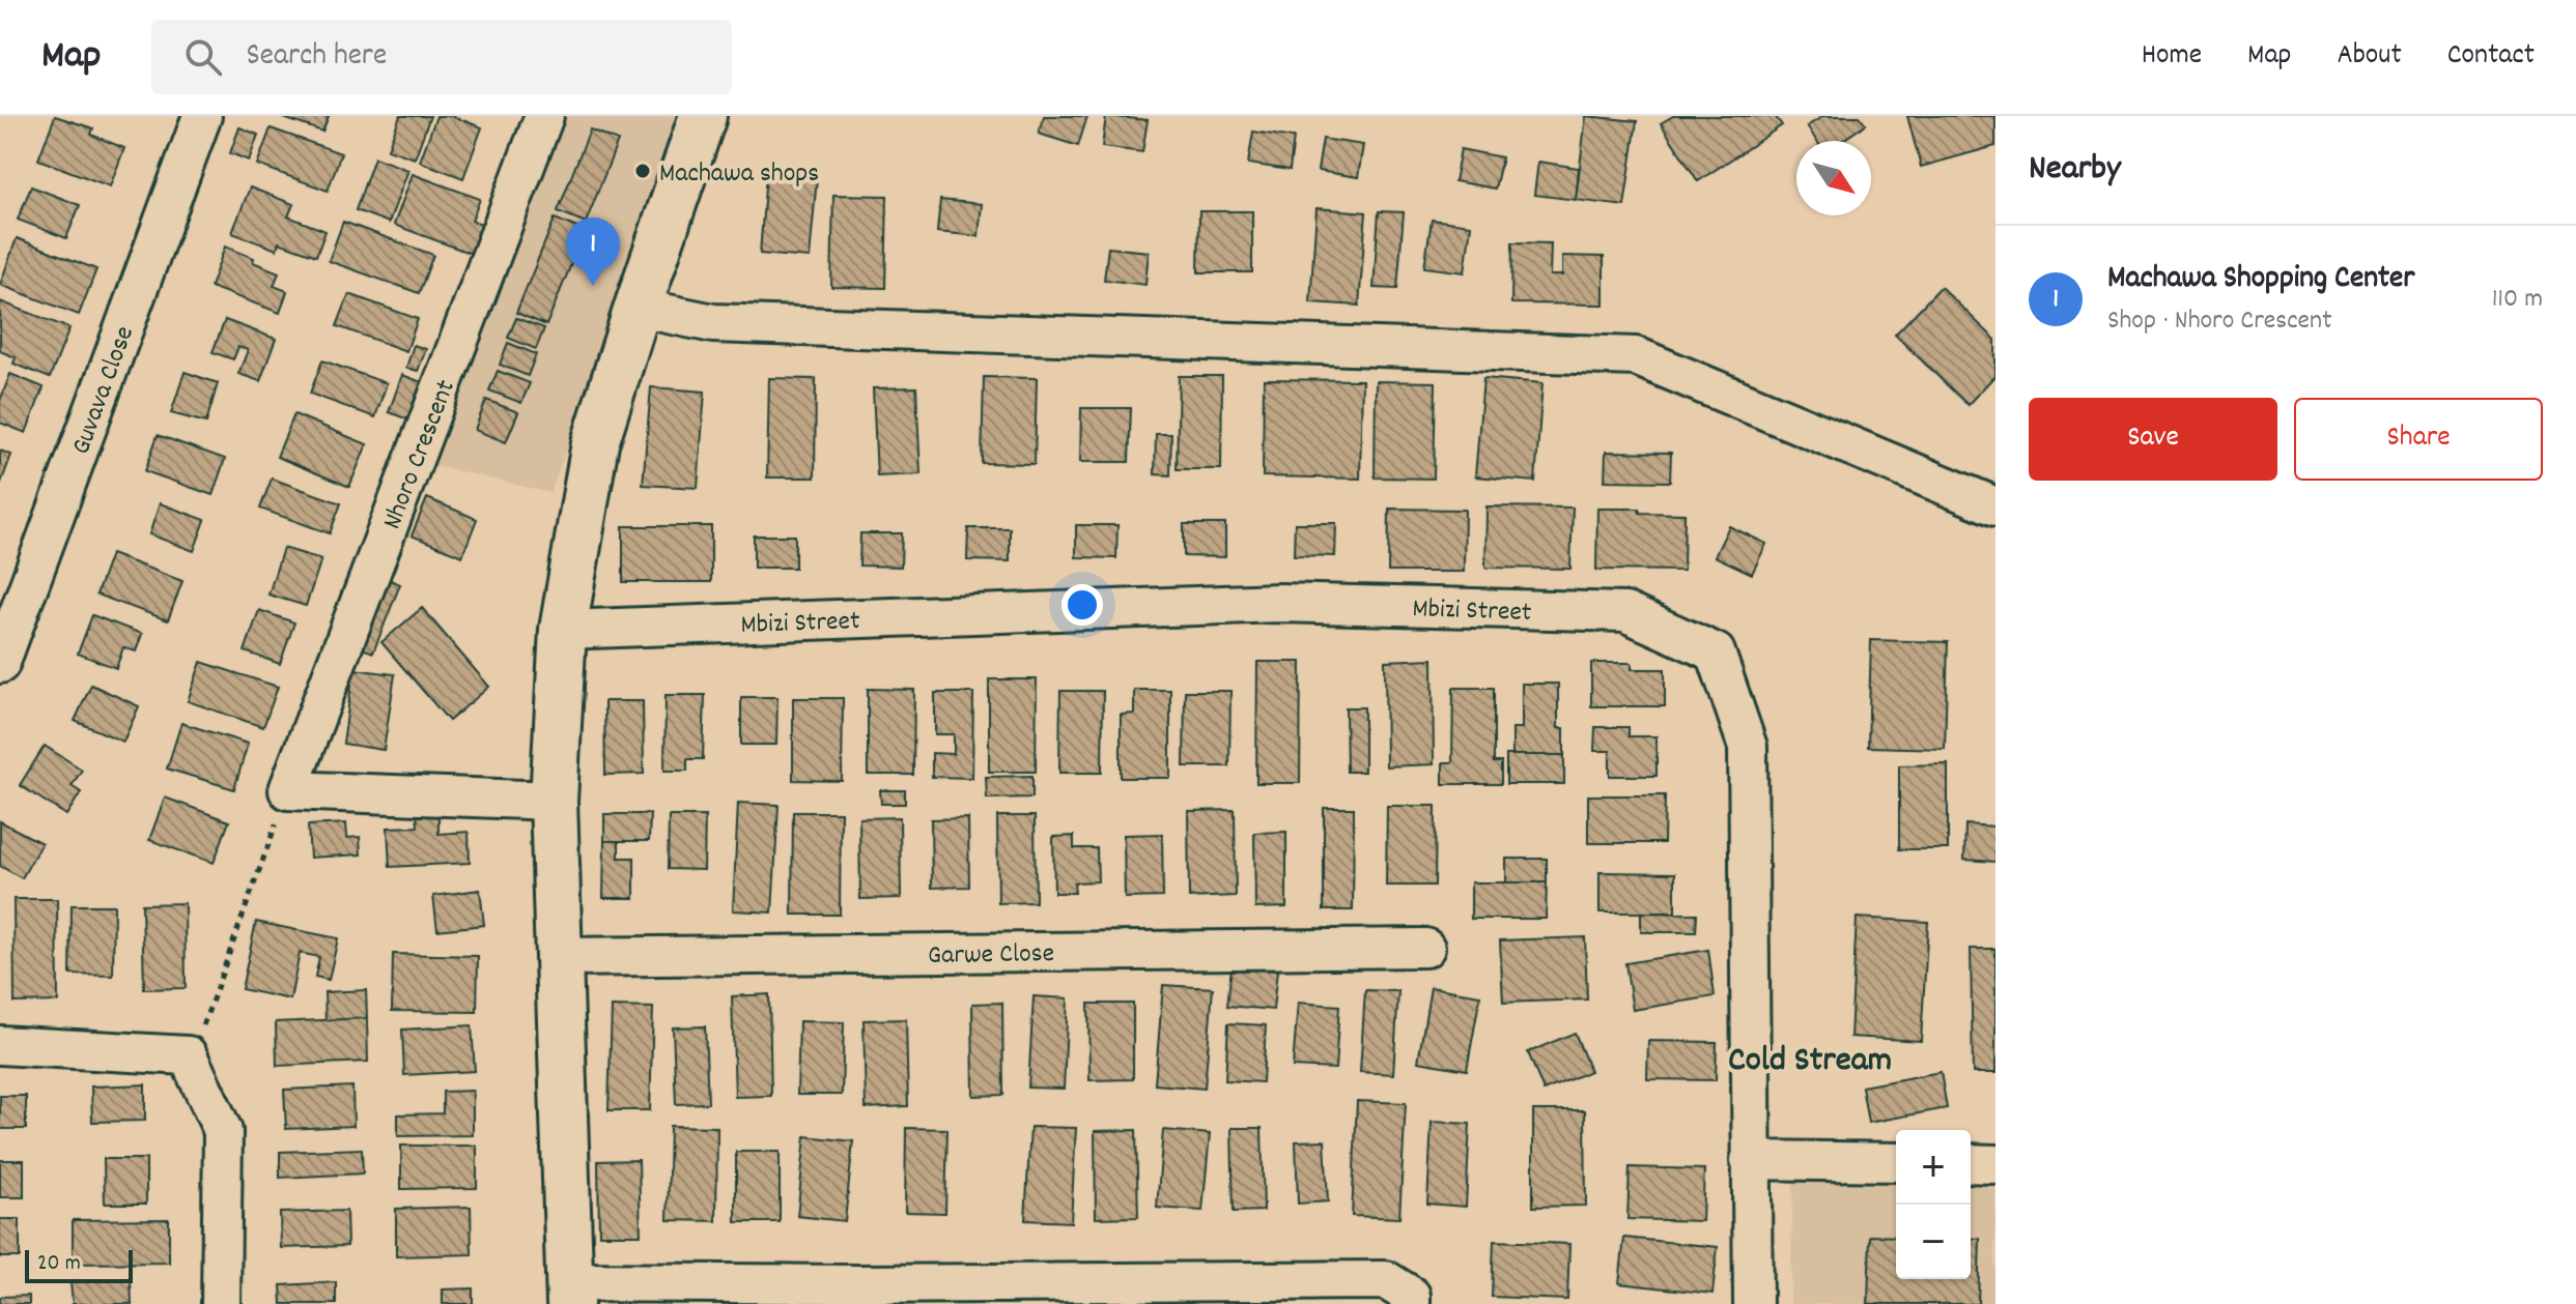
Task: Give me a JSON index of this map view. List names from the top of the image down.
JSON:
{
  "streets": {
    "street": [
      "Guvava Close",
      "Nhoro Crescent",
      "Mbizi Street",
      "Garwe Close"
    ]
  },
  "districts": ["Cold Stream"],
  "places": ["Machawa shops"],
  "scale_bar": "20 m",
  "north": "bottom right",
  "page": {
    "header": "Map",
    "search": "Search here",
    "nav": [
      "Home",
      "Map",
      "About",
      "Contact"
    ],
    "heading": "Nearby",
    "pins": "1",
    "list": [
      {
        "mark": "1",
        "name": "Machawa Shopping Center",
        "note": "Shop · Nhoro Crescent",
        "value": "110 m"
      }
    ],
    "buttons": ["Save", "Share"],
    "map_buttons": ["+", "−"],
    "scale": "20 m"
  }
}
